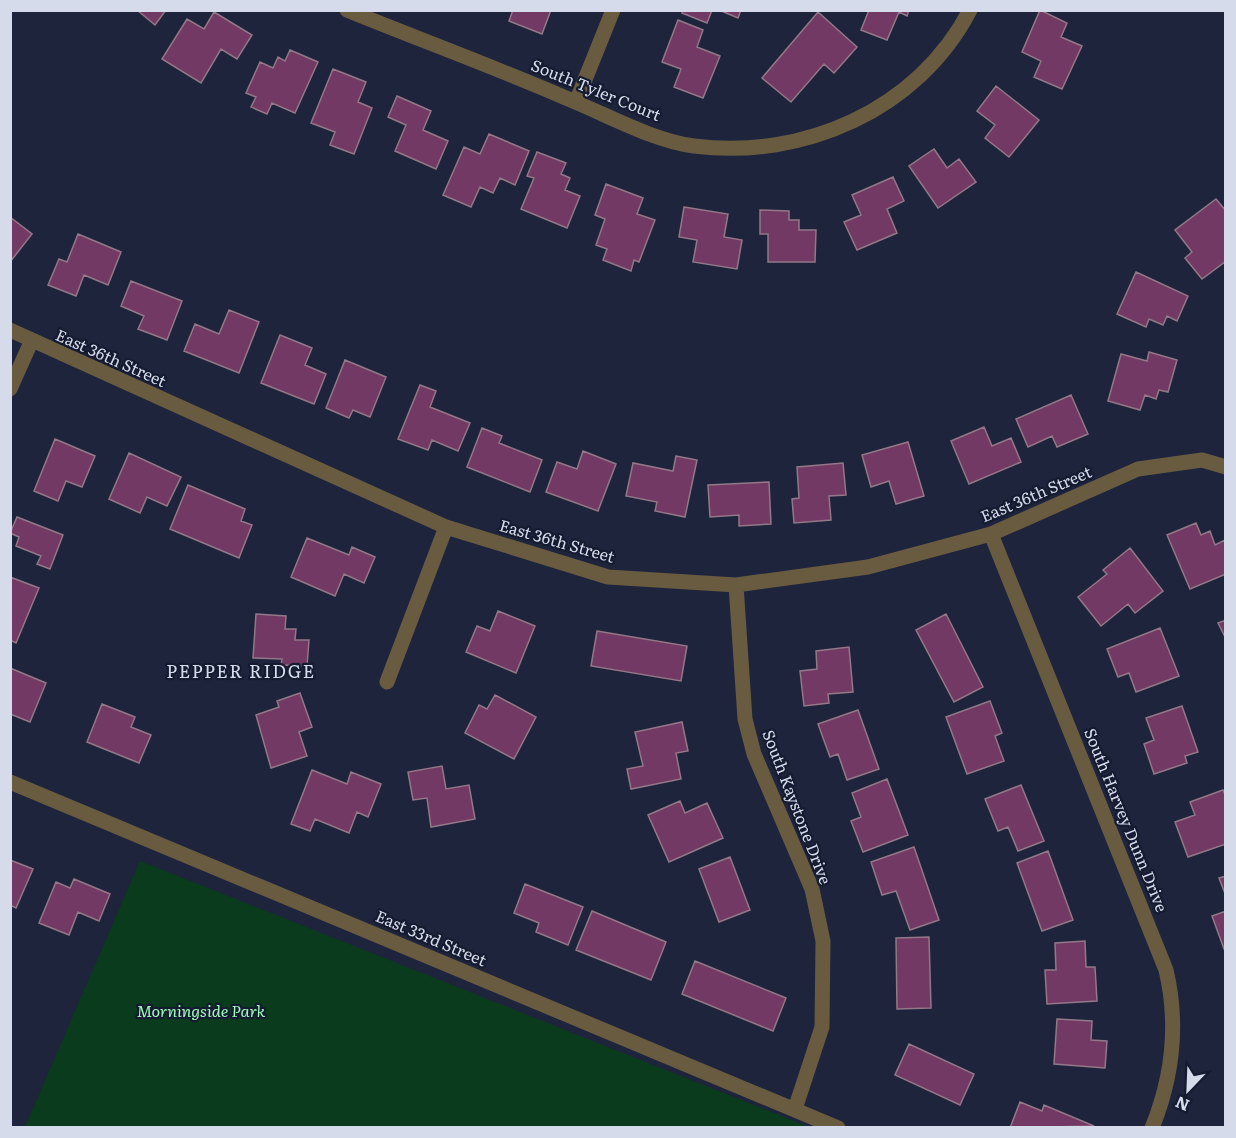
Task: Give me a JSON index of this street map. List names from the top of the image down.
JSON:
{
  "streets": {
    "street": [
      "South Tyler Court",
      "East 36th Street",
      "South Kaystone Drive",
      "South Harvey Dunn Drive",
      "East 33rd Street"
    ]
  },
  "crossings": [
    ["East 36th Street", "South Kaystone Drive"],
    ["East 36th Street", "South Harvey Dunn Drive"],
    ["South Kaystone Drive", "East 33rd Street"]
  ],
  "districts": ["PEPPER RIDGE"],
  "parks": ["Morningside Park"],
  "north": "bottom left"
}
